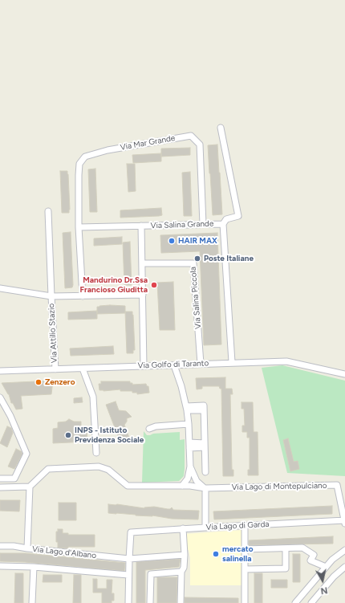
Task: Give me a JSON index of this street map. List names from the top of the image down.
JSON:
{
  "streets": {
    "street": [
      "Via Mar Grande",
      "Via Salina Grande",
      "Via Salina Piccola",
      "Via Attilio Stazio",
      "Via Golfo di Taranto",
      "Via Lago di Montepulciano",
      "Via Lago di Garda",
      "Via Lago d'Albano"
    ]
  },
  "crossings": [
    ["Via Mar Grande", "Via Salina Grande"],
    ["Via Salina Grande", "Via Golfo di Taranto"],
    ["Via Salina Piccola", "Via Golfo di Taranto"],
    ["Via Attilio Stazio", "Via Golfo di Taranto"],
    ["Via Lago di Montepulciano", "Via Lago di Garda"],
    ["Via Lago di Garda", "Via Lago d'Albano"]
  ],
  "places": [
    "HAIR MAX",
    "Poste Italiane",
    "Mandurino Dr.Ssa Francioso Giuditta",
    "Zenzero",
    "INPS - Istituto Previdenza Sociale",
    "mercato salinella"
  ],
  "north": "bottom"
}
